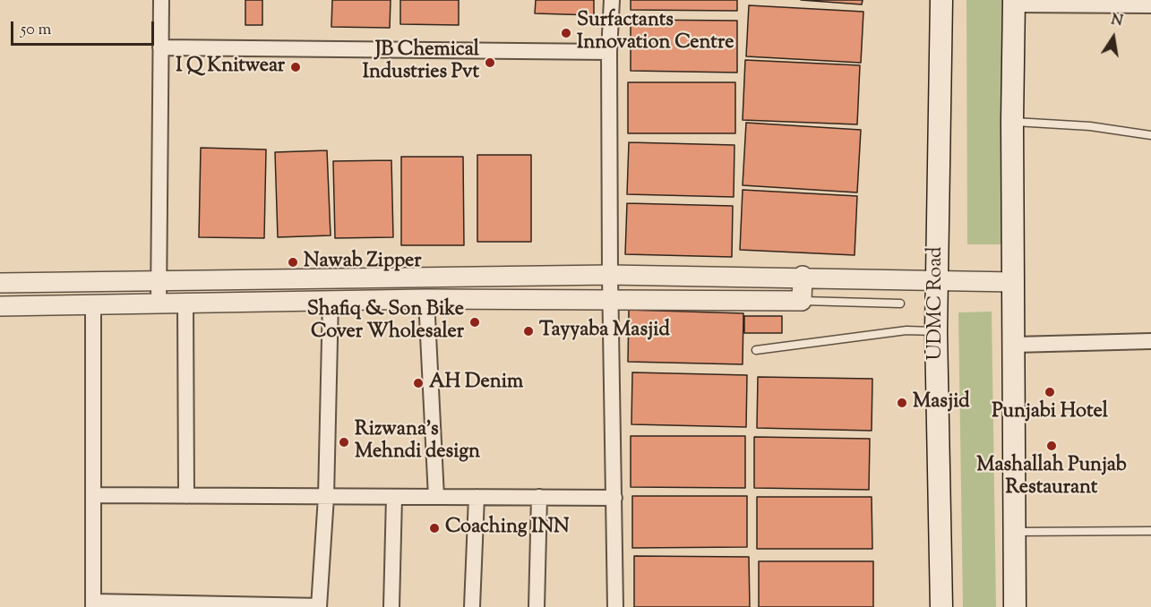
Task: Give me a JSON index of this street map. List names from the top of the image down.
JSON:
{
  "streets": {
    "main road": ["UDMC Road"]
  },
  "places": [
    "Surfactants Innovation Centre",
    "JB Chemical Industries Pvt",
    "I Q Knitwear",
    "Nawab Zipper",
    "Shafiq & Son Bike Cover Wholesaler",
    "Tayyaba Masjid",
    "AH Denim",
    "Punjabi Hotel",
    "Masjid",
    "Rizwana's Mehndi design",
    "Mashallah Punjab Restaurant",
    "Coaching INN"
  ],
  "scale_bar": "50 m",
  "north": "top"
}
